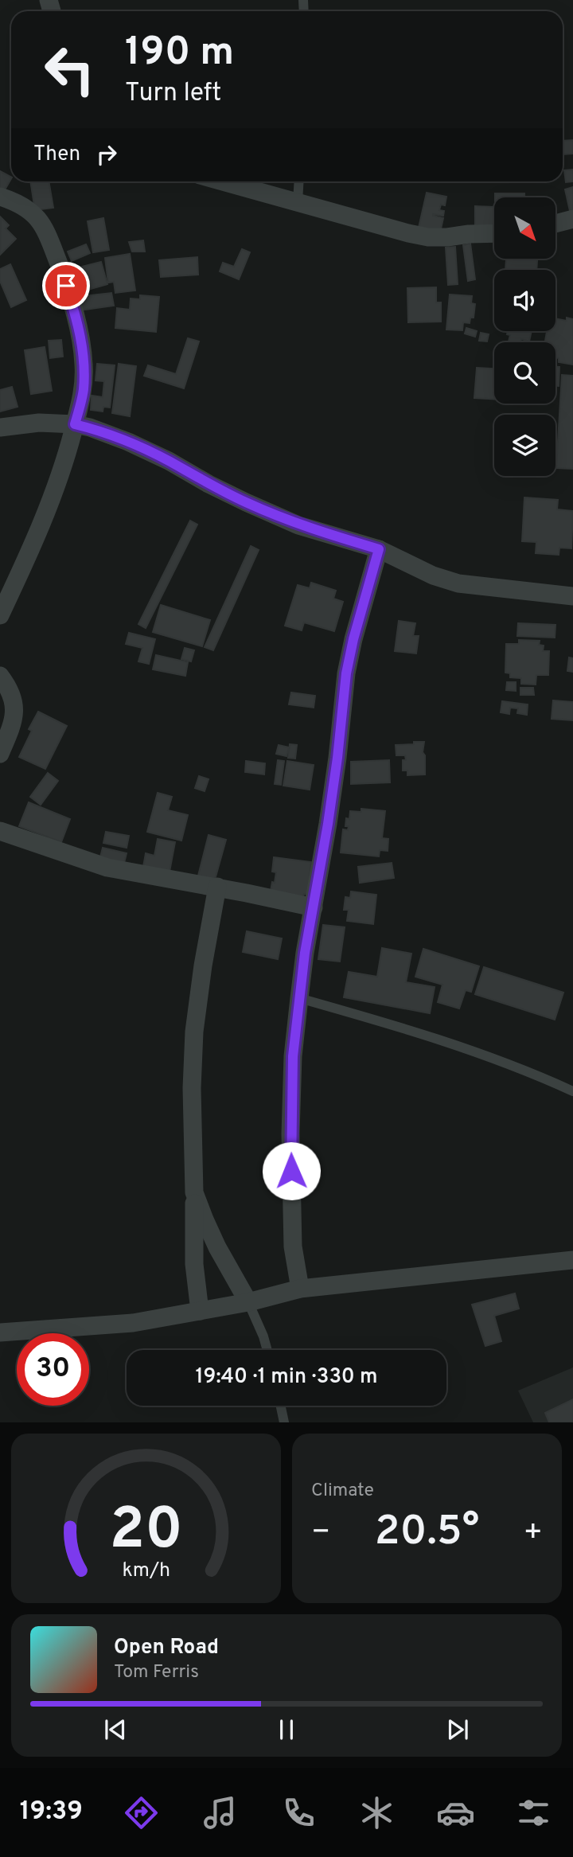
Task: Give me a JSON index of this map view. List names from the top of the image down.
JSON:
{
  "north": "bottom right",
  "page": {
    "turn": ["190 m", "Turn left"],
    "then": "Then",
    "limit": "30",
    "trip": "19:40 · 1 min · 330 m",
    "tile": "Climate",
    "heat": ["−", "20.5°", "+"],
    "song": ["Open Road", "Tom Ferris"],
    "tabs": "19:39",
    "gauge": ["20", "km/h"]
  }
}
